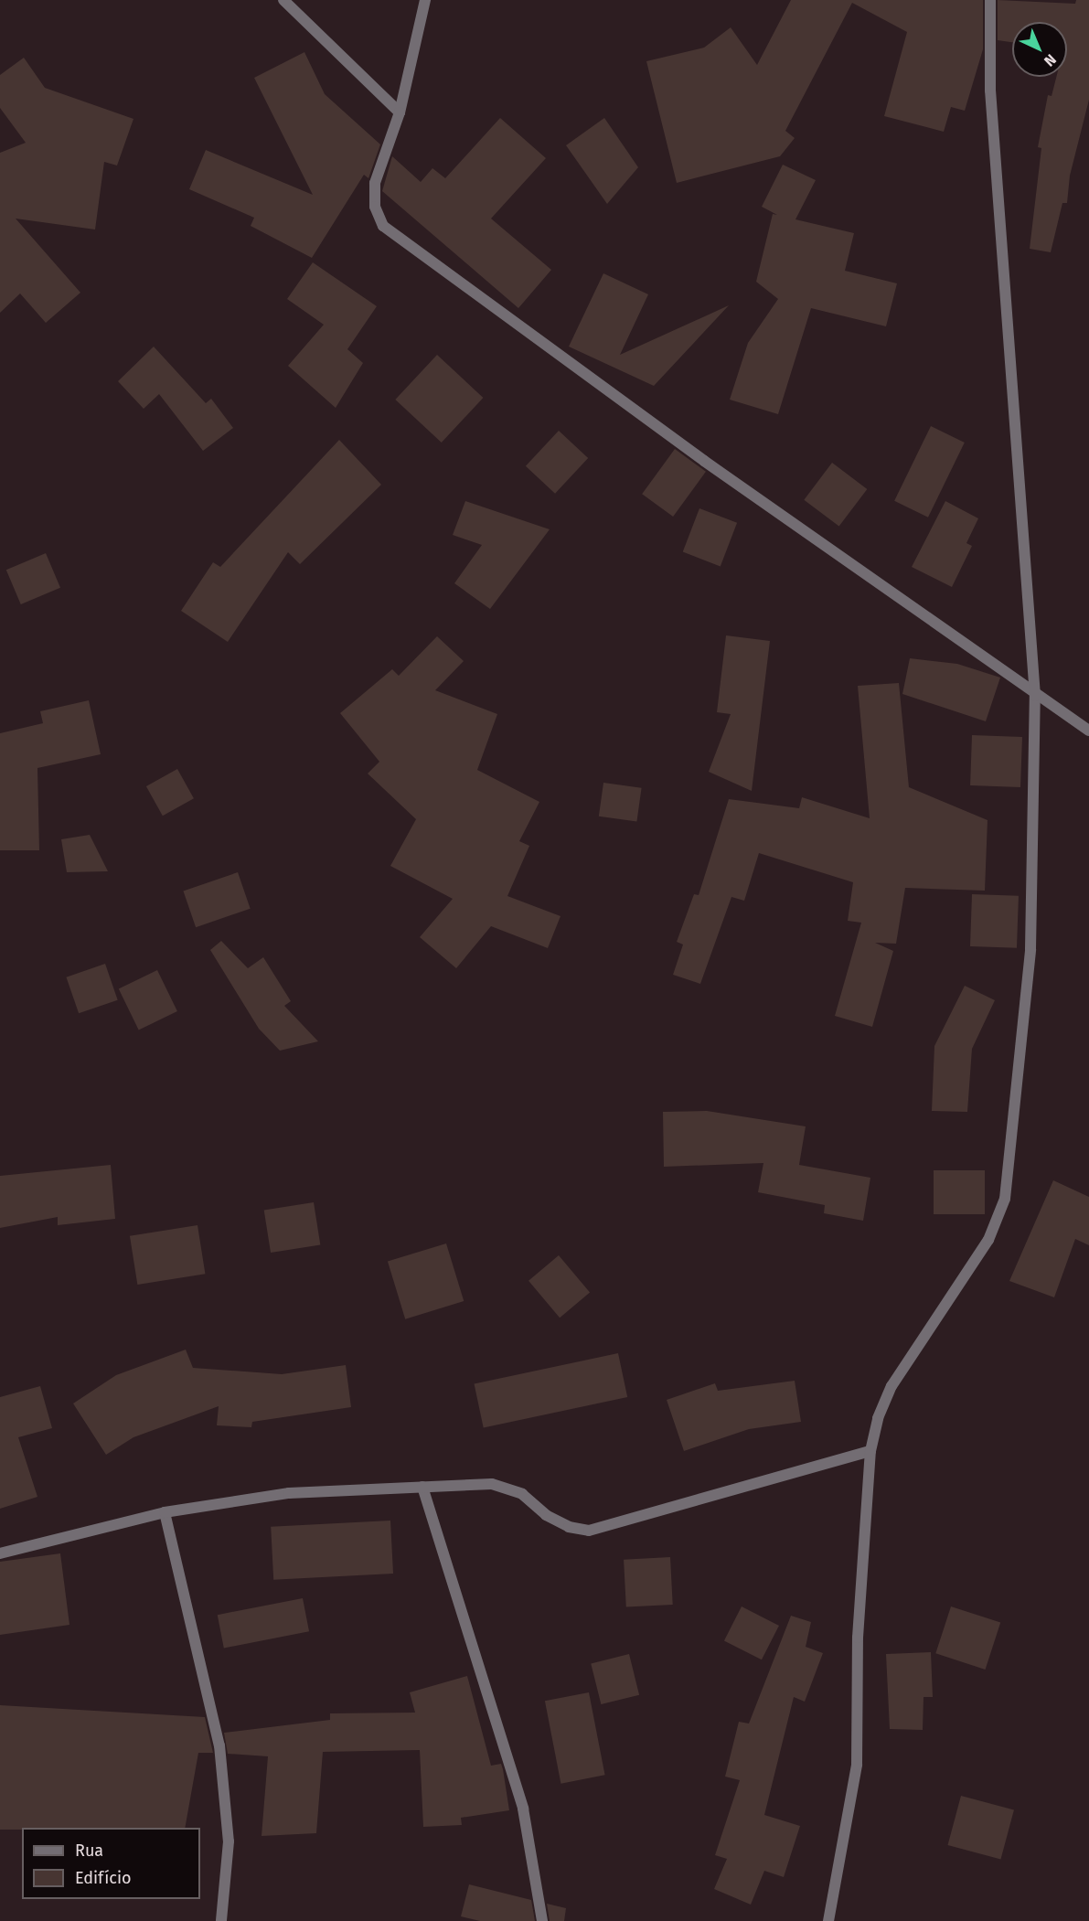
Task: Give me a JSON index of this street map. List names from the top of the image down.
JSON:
{
  "legend": ["Rua", "Edifício"],
  "north": "bottom right"
}
